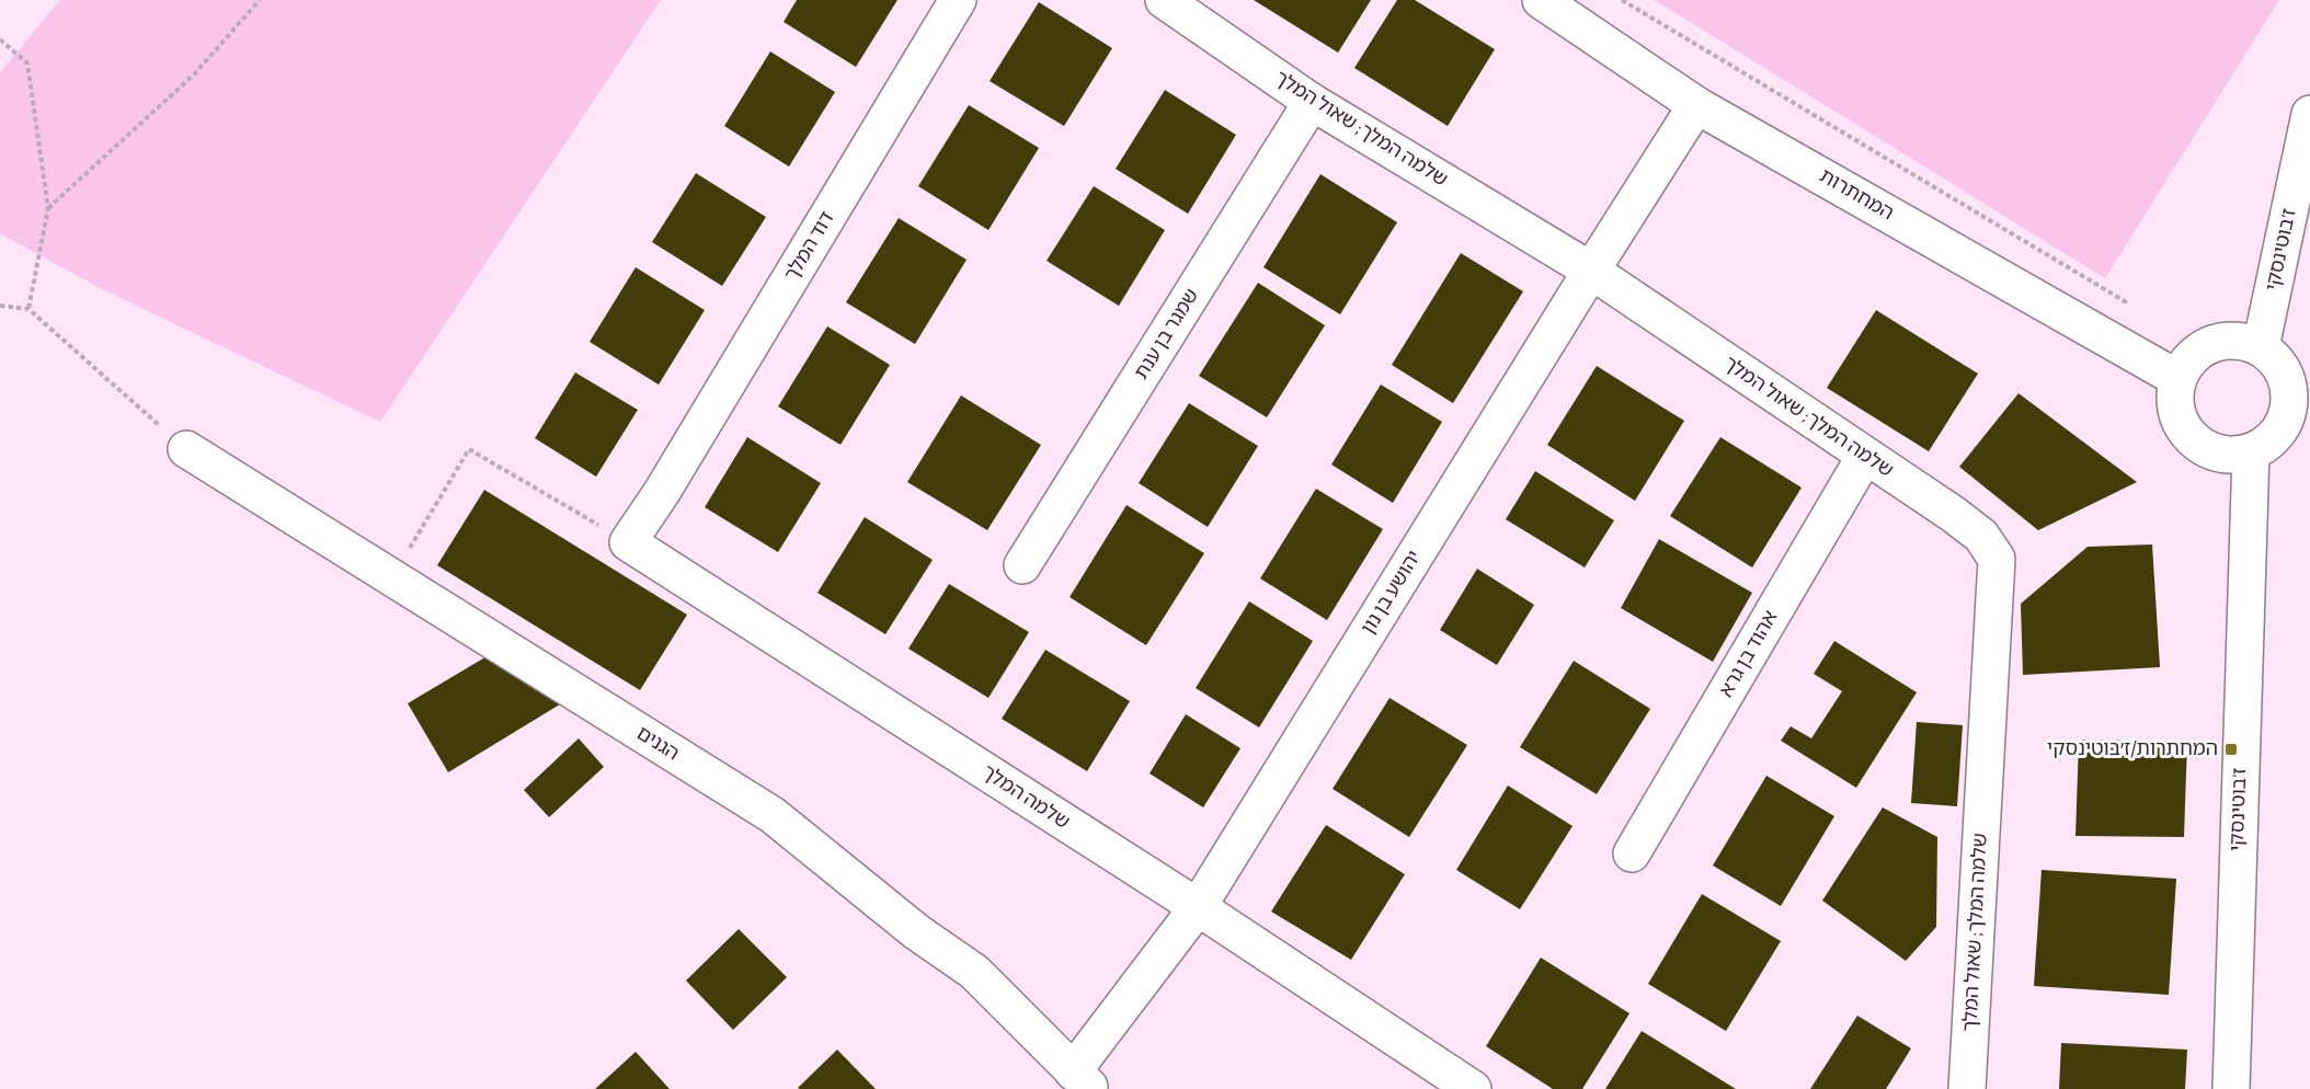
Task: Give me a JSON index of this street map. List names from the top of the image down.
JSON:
{
  "streets": {
    "street": [
      "שלמה המלך; שאול המלך",
      "המחתרות",
      "דוד המלך",
      "ז'בוטינסקי",
      "שמגר בן ענת",
      "יהושע בן נון",
      "אהוד בן גרא",
      "הגנים",
      "שלמה המלך"
    ]
  },
  "crossings": [
    ["שלמה המלך; שאול המלך", "שמגר בן ענת"],
    ["שלמה המלך; שאול המלך", "יהושע בן נון"],
    ["שלמה המלך; שאול המלך", "אהוד בן גרא"],
    ["המחתרות", "ז'בוטינסקי"],
    ["המחתרות", "יהושע בן נון"],
    ["דוד המלך", "שלמה המלך"],
    ["יהושע בן נון", "הגנים"],
    ["יהושע בן נון", "שלמה המלך"]
  ],
  "places": {
    "transit": ["המחתרות/ז׳בוטינסקי"]
  }
}
